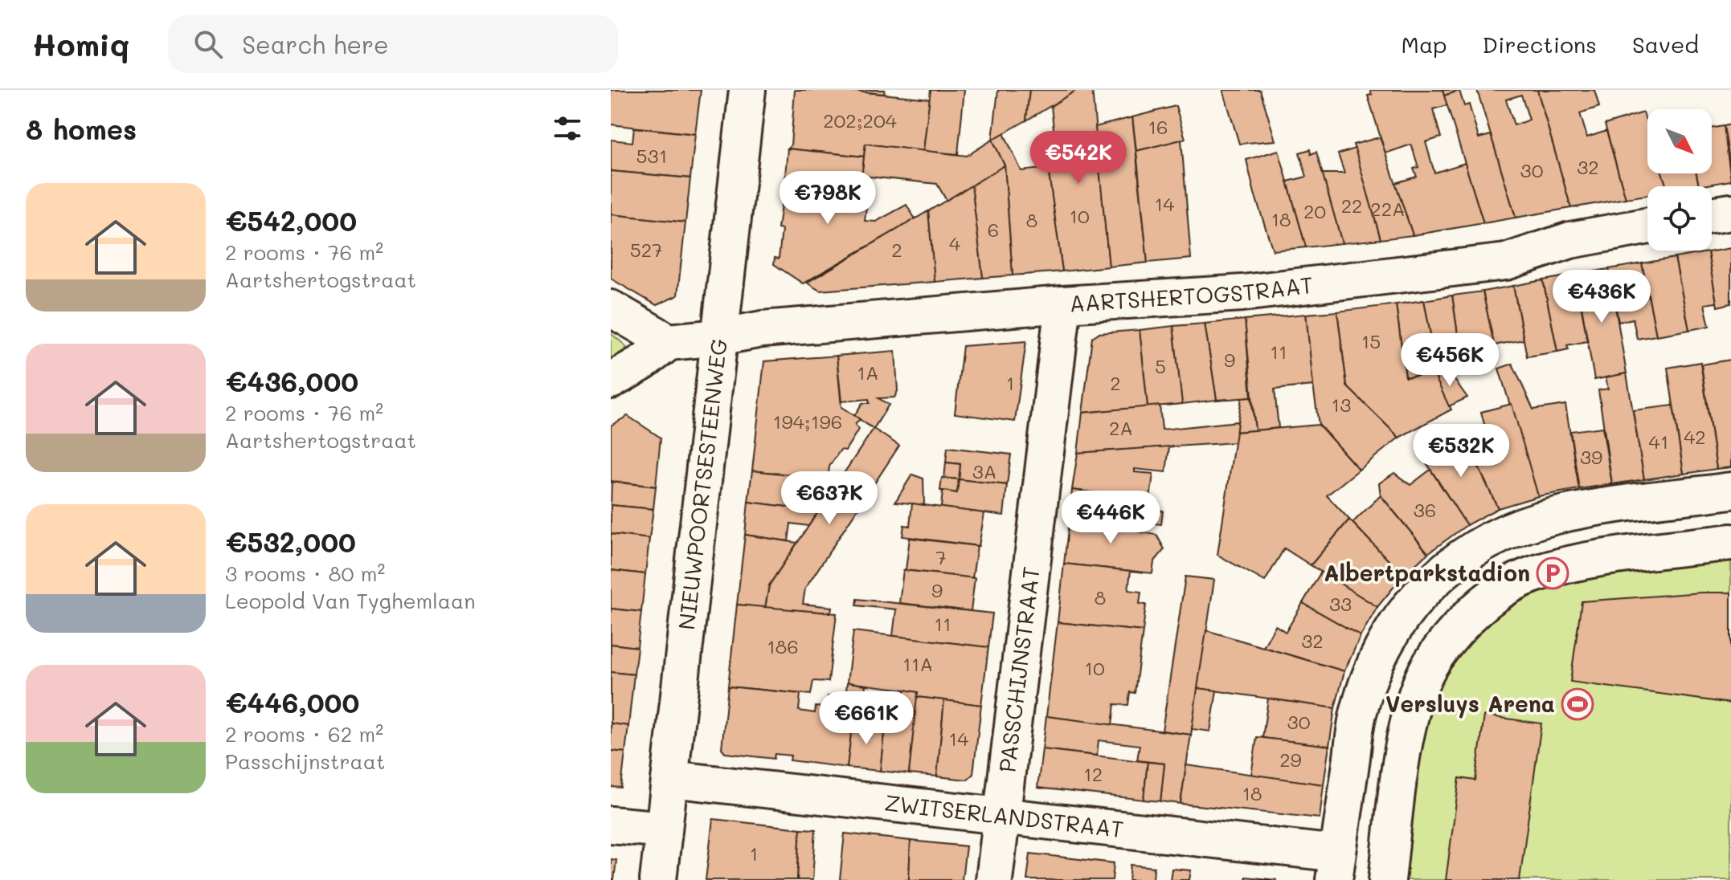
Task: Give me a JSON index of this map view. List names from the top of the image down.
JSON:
{
  "streets": {
    "street": [
      "AARTSHERTOGSTRAAT",
      "NIEUWPOORTSESTEENWEG",
      "PASSCHIJNSTRAAT",
      "ZWITSERLANDSTRAAT"
    ]
  },
  "crossings": [
    ["AARTSHERTOGSTRAAT", "NIEUWPOORTSESTEENWEG"],
    ["AARTSHERTOGSTRAAT", "PASSCHIJNSTRAAT"],
    ["NIEUWPOORTSESTEENWEG", "ZWITSERLANDSTRAAT"],
    ["PASSCHIJNSTRAAT", "ZWITSERLANDSTRAAT"]
  ],
  "places": {
    "parking": ["Albertparkstadion"],
    "sports": ["Versluys Arena"]
  },
  "house_numbers": [
    "202;204",
    "16",
    "531",
    "32",
    "30",
    "14",
    "22",
    "22A",
    "20",
    "10",
    "18",
    "8",
    "6",
    "4",
    "527",
    "2",
    "15",
    "11",
    "9",
    "5",
    "1A",
    "1",
    "2",
    "13",
    "194;196",
    "2A",
    "42",
    "41",
    "39",
    "3A",
    "36",
    "7",
    "9",
    "8",
    "33",
    "11",
    "32",
    "186",
    "11A",
    "10",
    "30",
    "14",
    "29",
    "12",
    "18",
    "1"
  ],
  "north": "bottom right",
  "page": {
    "header": "Homiq",
    "search": "Search here",
    "nav": ["Map", "Directions", "Saved"],
    "heading": "8 homes",
    "price": [
      "€542K",
      "€798K",
      "€436K",
      "€456K",
      "€532K",
      "€637K",
      "€446K",
      "€661K"
    ],
    "list": [
      {
        "name": "€542,000",
        "note": "2 rooms · 76 m² · Aartshertogstraat"
      },
      {
        "name": "€436,000",
        "note": "2 rooms · 76 m² · Aartshertogstraat"
      },
      {
        "name": "€532,000",
        "note": "3 rooms · 80 m² · Leopold Van Tyghemlaan"
      },
      {
        "name": "€446,000",
        "note": "2 rooms · 62 m² · Passchijnstraat"
      }
    ]
  }
}
